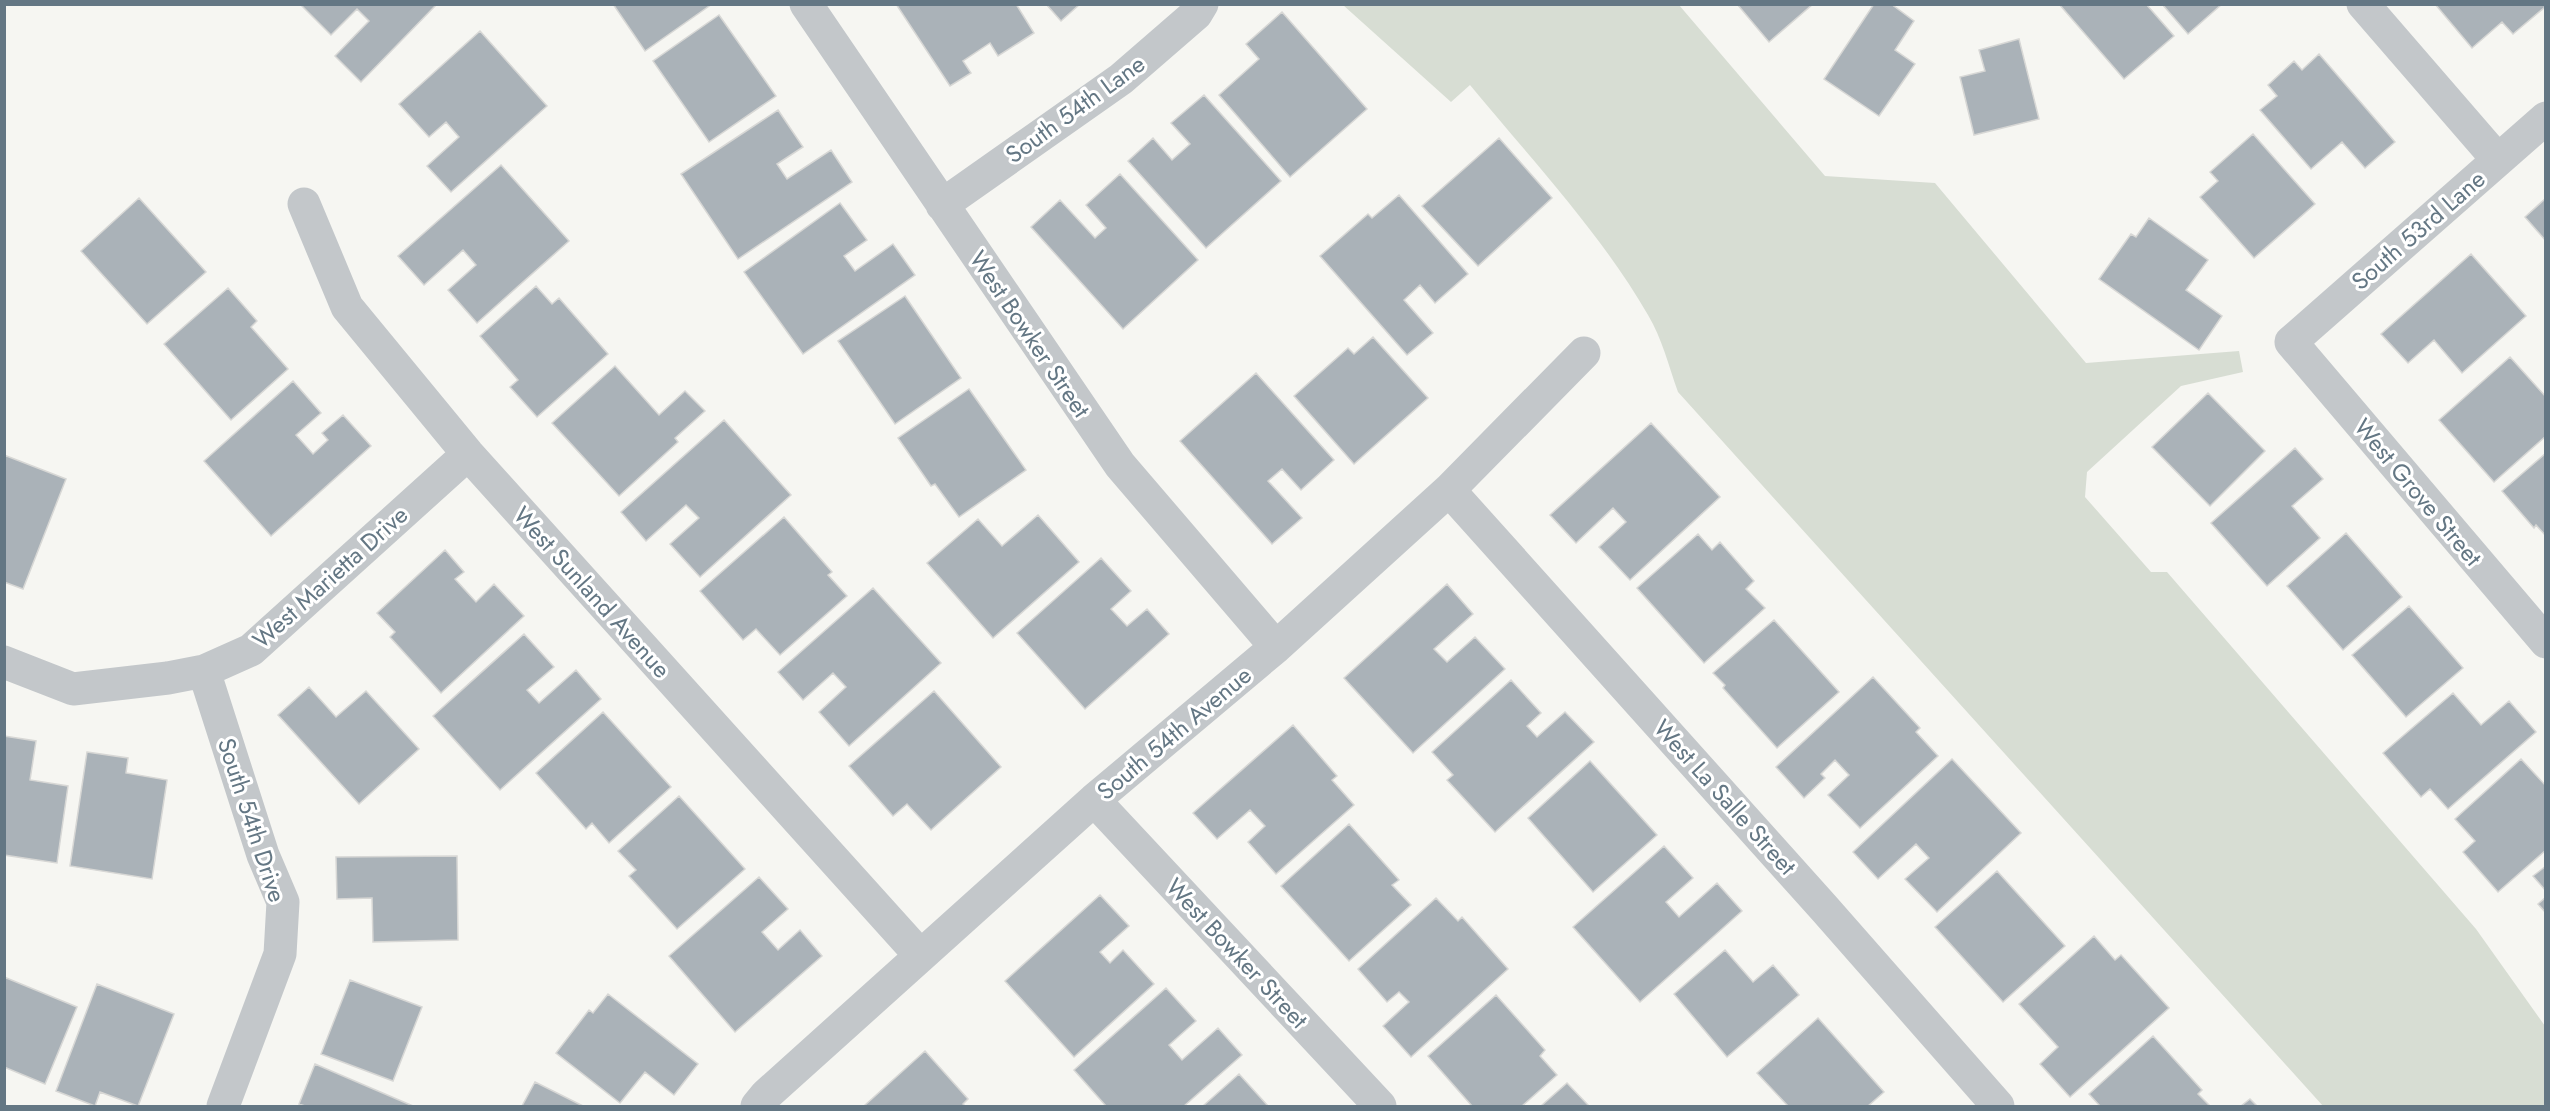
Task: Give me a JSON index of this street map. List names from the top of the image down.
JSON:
{
  "streets": {
    "street": [
      "South 54th Lane",
      "South 53rd Lane",
      "West Bowker Street",
      "West Grove Street",
      "West Marietta Drive",
      "West Sunland Avenue",
      "South 54th Avenue",
      "West La Salle Street",
      "South 54th Drive"
    ]
  },
  "crossings": [
    ["South 54th Lane", "West Bowker Street"],
    ["South 53rd Lane", "West Grove Street"],
    ["West Bowker Street", "South 54th Avenue"],
    ["West Marietta Drive", "West Sunland Avenue"],
    ["West Marietta Drive", "South 54th Drive"],
    ["West Sunland Avenue", "South 54th Avenue"],
    ["South 54th Avenue", "West La Salle Street"]
  ]
}
